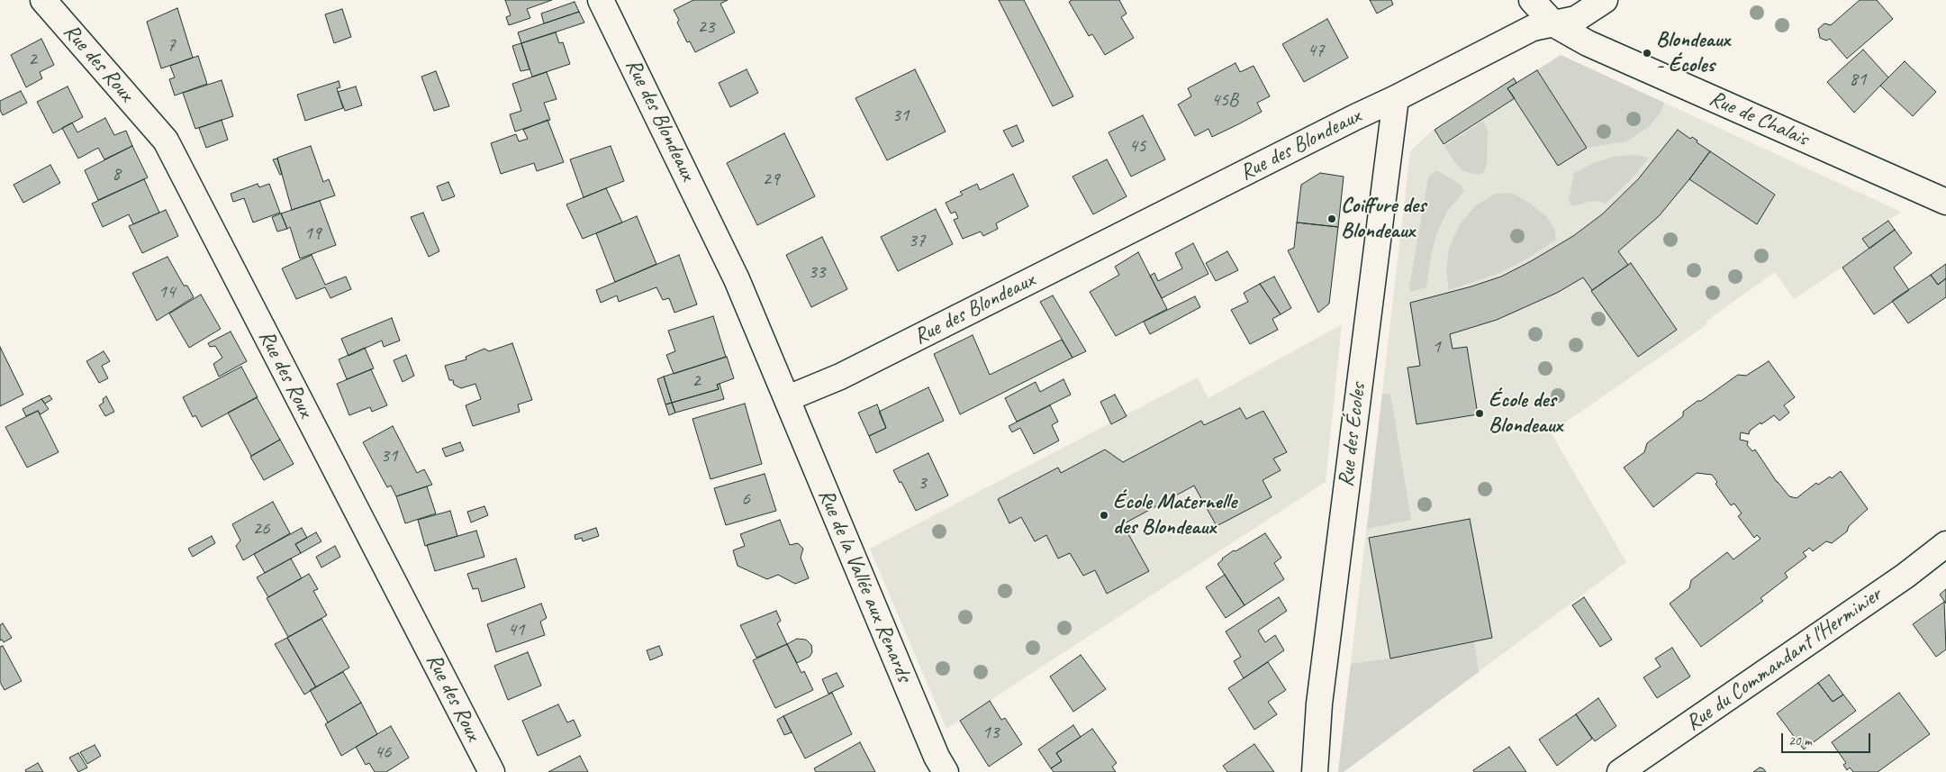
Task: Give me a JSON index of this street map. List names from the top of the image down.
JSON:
{
  "streets": {
    "street": [
      "Rue des Roux",
      "Rue de Chalais",
      "Rue des Blondeaux",
      "Rue des Écoles",
      "Rue de la Vallée aux Renards",
      "Rue du Commandant l'Herminier"
    ]
  },
  "crossings": [
    ["Rue de Chalais", "Rue des Blondeaux"],
    ["Rue des Blondeaux", "Rue des Écoles"],
    ["Rue des Blondeaux", "Rue de la Vallée aux Renards"]
  ],
  "places": [
    "Blondeaux - Écoles",
    "Coiffure des Blondeaux",
    "École des Blondeaux",
    "École Maternelle des Blondeaux"
  ],
  "house_numbers": [
    "23",
    "7",
    "47",
    "2",
    "81",
    "45B",
    "31",
    "45",
    "8",
    "29",
    "19",
    "37",
    "33",
    "14",
    "1",
    "2",
    "31",
    "3",
    "6",
    "26",
    "41",
    "13",
    "46"
  ],
  "scale_bar": "20 m"
}
